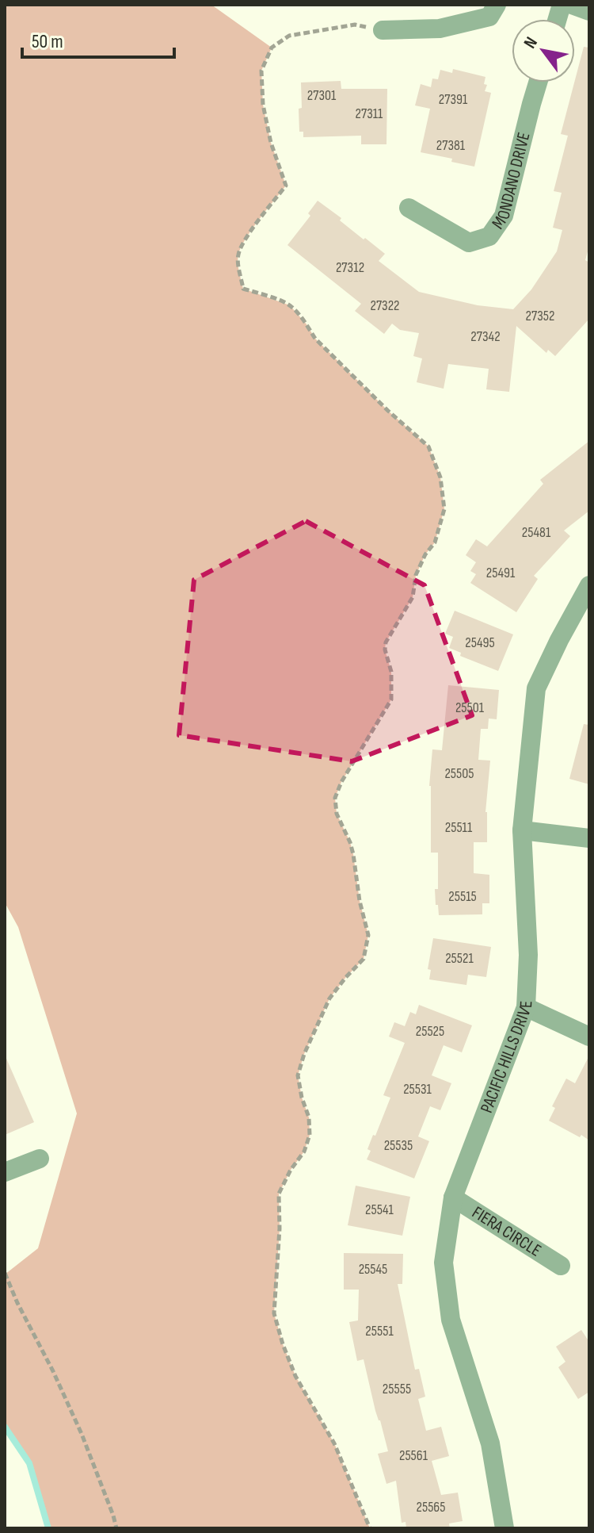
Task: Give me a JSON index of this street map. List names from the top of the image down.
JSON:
{
  "streets": {
    "street": ["MONDANO DRIVE", "PACIFIC HILLS DRIVE", "FIERA CIRCLE"]
  },
  "crossings": [
    ["PACIFIC HILLS DRIVE", "FIERA CIRCLE"]
  ],
  "house_numbers": [
    "27301",
    "27391",
    "27311",
    "27381",
    "27312",
    "27322",
    "27352",
    "27342",
    "25481",
    "25491",
    "25495",
    "25501",
    "25505",
    "25511",
    "25515",
    "25521",
    "25525",
    "25531",
    "25535",
    "25541",
    "25545",
    "25551",
    "25555",
    "25561",
    "25565"
  ],
  "scale_bar": "50 m",
  "north": "top left"
}
